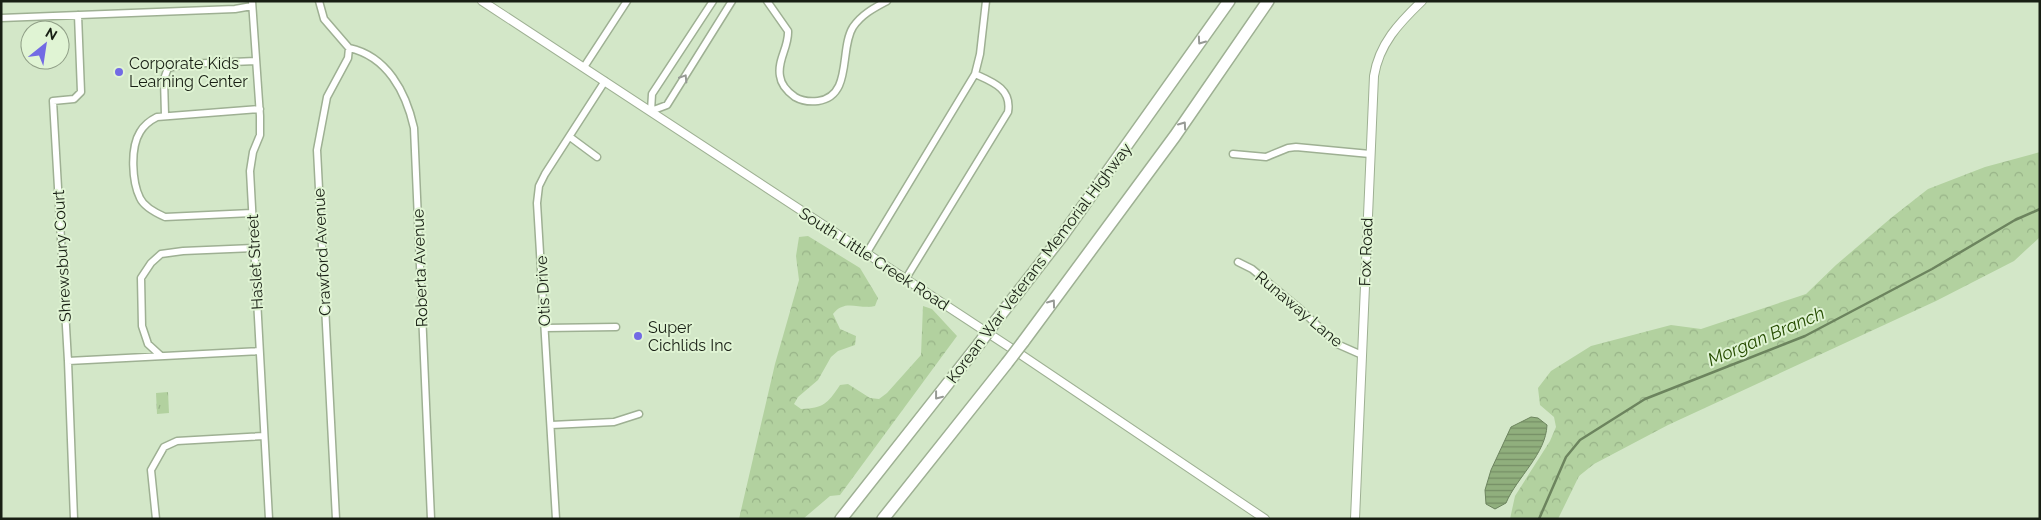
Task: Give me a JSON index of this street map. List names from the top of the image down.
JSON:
{
  "streets": {
    "highway": ["Korean War Veterans Memorial Highway"],
    "street": [
      "Crawford Avenue",
      "Fox Road",
      "Shrewsbury Court",
      "South Little Creek Road",
      "Haslet Street",
      "Roberta Avenue",
      "Otis Drive",
      "Runaway Lane"
    ]
  },
  "crossings": [
    ["Crawford Avenue", "Roberta Avenue"],
    ["Fox Road", "Runaway Lane"],
    ["South Little Creek Road", "Otis Drive"]
  ],
  "water": ["Morgan Branch"],
  "places": ["Corporate Kids Learning Center", "Super Cichlids Inc"],
  "north": "top right"
}
